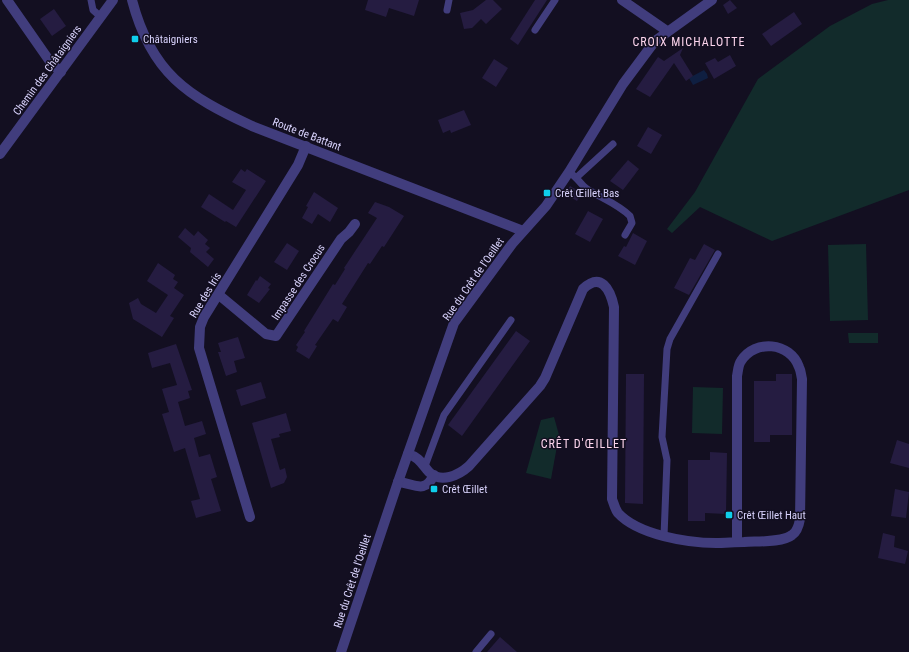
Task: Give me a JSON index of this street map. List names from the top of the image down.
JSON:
{
  "streets": {
    "street": [
      "Chemin des Châtaigniers",
      "Route de Battant",
      "Rue du Crêt de l'Oeillet",
      "Impasse des Crocus",
      "Rue des Iris"
    ]
  },
  "crossings": [
    ["Route de Battant", "Rue du Crêt de l'Oeillet"],
    ["Route de Battant", "Rue des Iris"],
    ["Impasse des Crocus", "Rue des Iris"]
  ],
  "districts": ["CROIX MICHALOTTE", "CRÊT D'ŒILLET"],
  "places": {
    "transit": [
      "Châtaigniers",
      "Crêt Œillet Bas",
      "Crêt Œillet",
      "Crêt Œillet Haut"
    ]
  }
}
